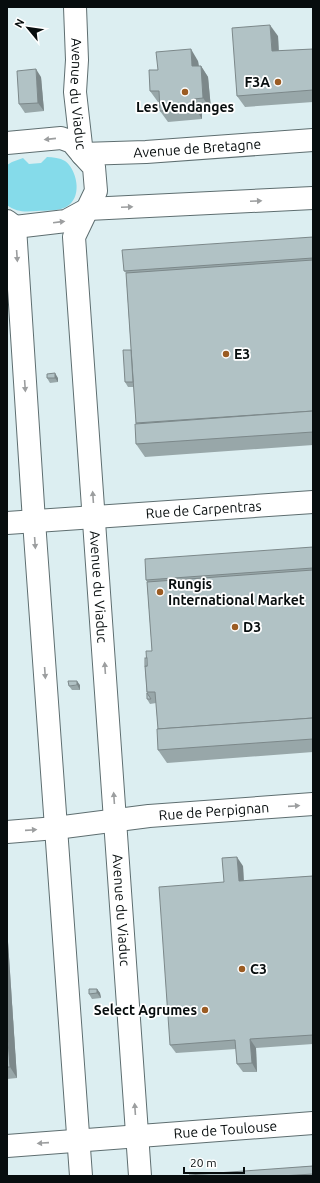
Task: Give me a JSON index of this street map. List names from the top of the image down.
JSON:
{
  "streets": {
    "lane": [
      "Avenue du Viaduc",
      "Avenue de Bretagne",
      "Rue de Carpentras",
      "Rue de Perpignan",
      "Rue de Toulouse"
    ]
  },
  "crossings": [
    ["Avenue du Viaduc", "Avenue de Bretagne"],
    ["Avenue du Viaduc", "Rue de Carpentras"],
    ["Avenue du Viaduc", "Rue de Perpignan"],
    ["Avenue du Viaduc", "Rue de Toulouse"]
  ],
  "one_way": ["Rue de Perpignan"],
  "places": [
    "F3A",
    "Les Vendanges",
    "E3",
    "Rungis International Market",
    "D3",
    "C3",
    "Select Agrumes"
  ],
  "scale_bar": "20 m",
  "north": "top left"
}
